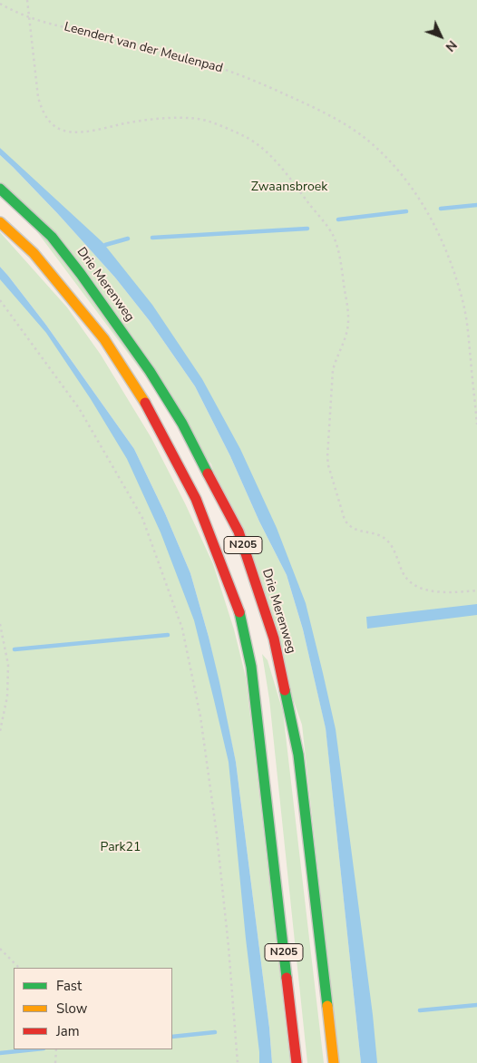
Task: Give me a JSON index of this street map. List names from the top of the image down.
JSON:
{
  "streets": {
    "main road": ["Drie Merenweg", "N205"],
    "path": ["Leendert van der Meulenpad"]
  },
  "parks": ["Zwaansbroek", "Park21"],
  "legend": ["Fast", "Slow", "Jam"],
  "north": "bottom right"
}
